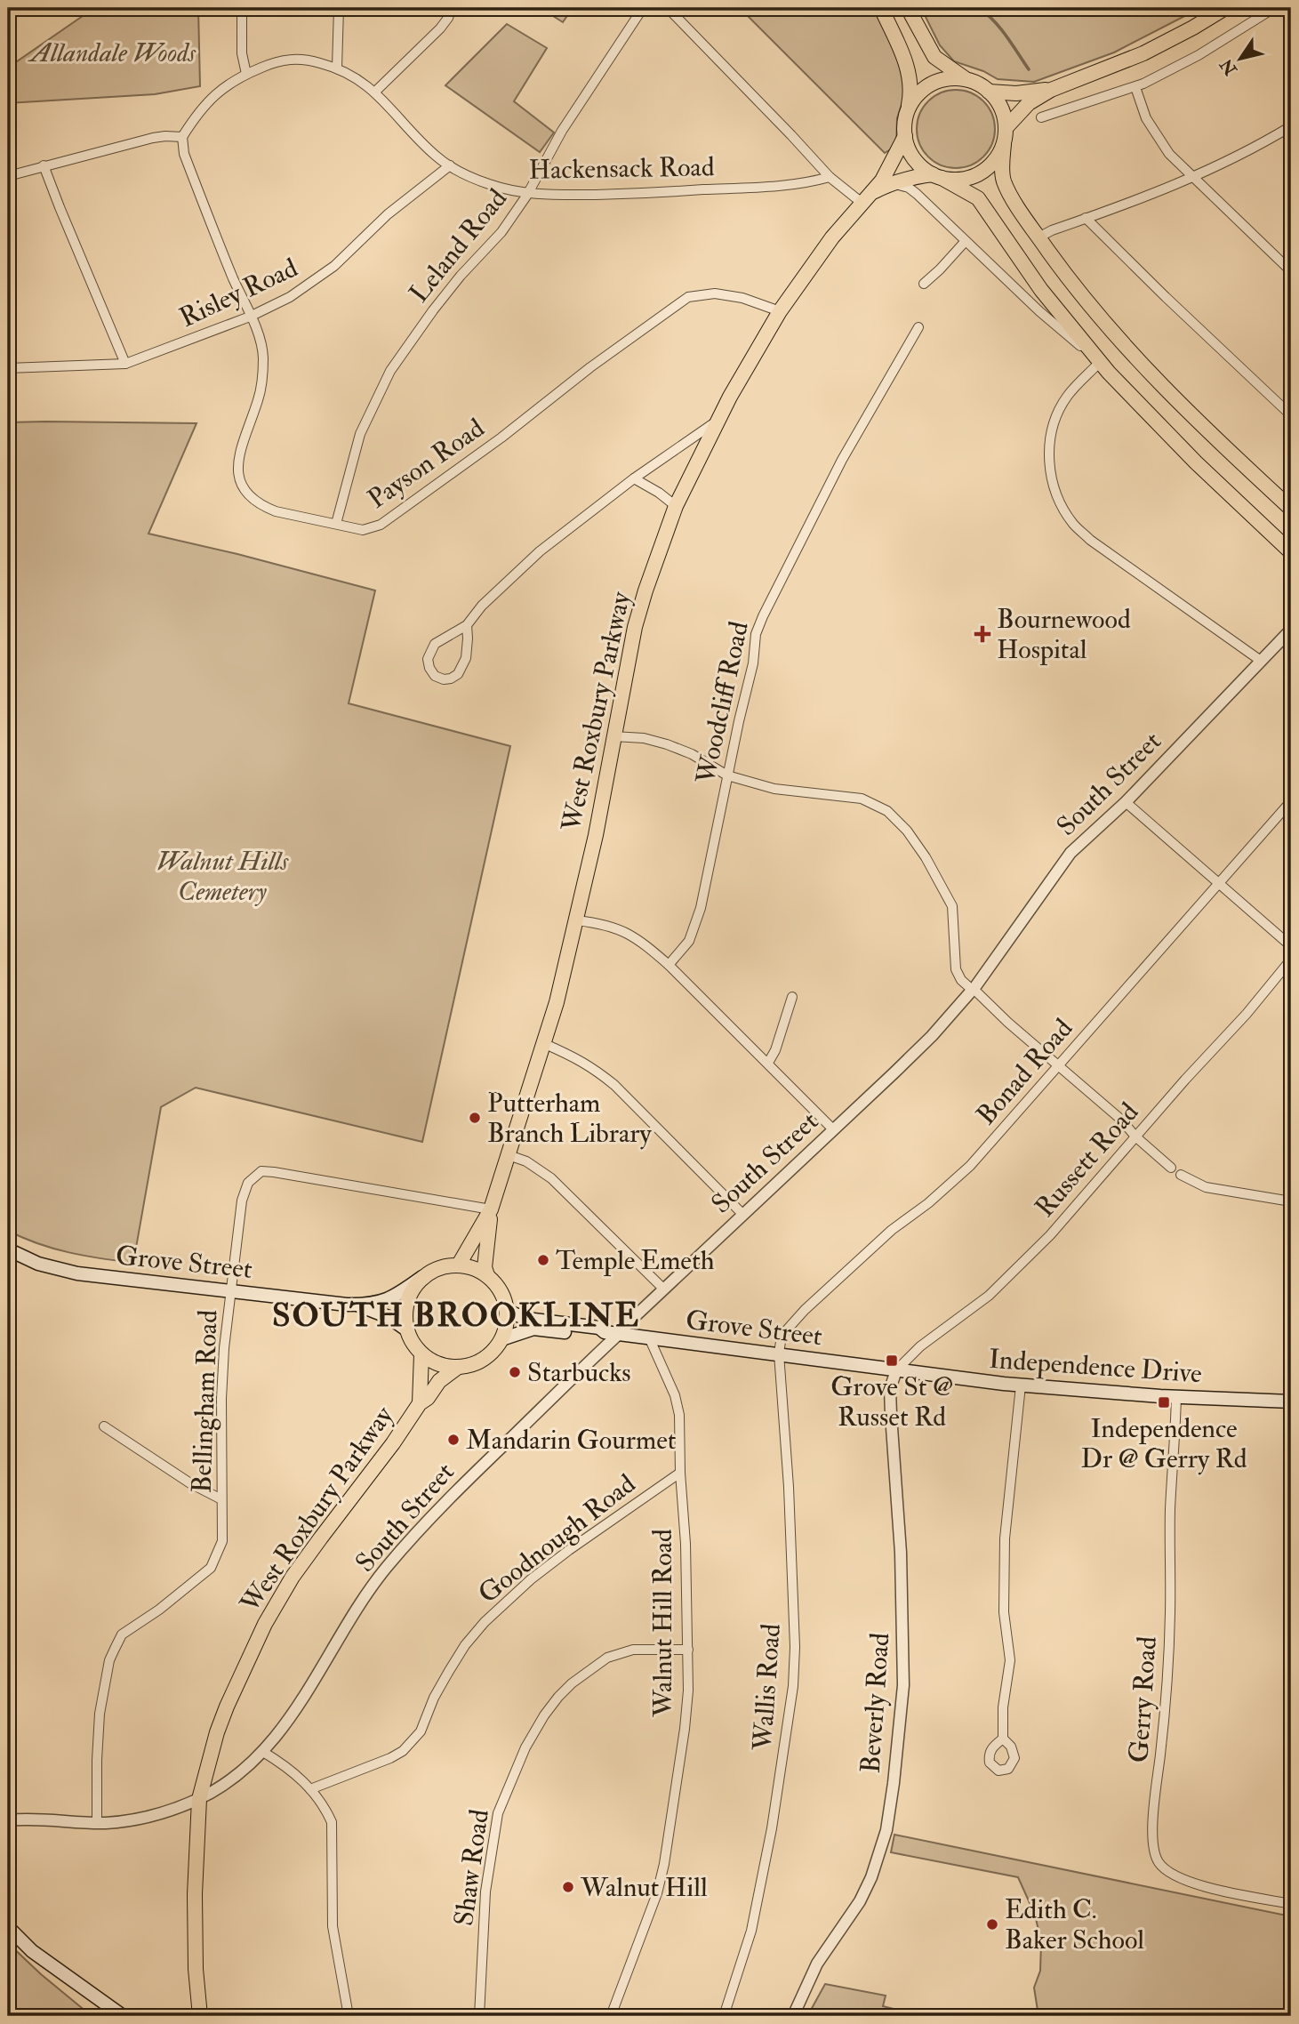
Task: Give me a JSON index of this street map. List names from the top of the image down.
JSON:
{
  "streets": {
    "main road": ["West Roxbury Parkway", "Grove Street", "Independence Drive"],
    "street": [
      "Hackensack Road",
      "Leland Road",
      "Risley Road",
      "Payson Road",
      "Woodcliff Road",
      "South Street",
      "Bonad Road",
      "Russett Road",
      "Bellingham Road",
      "Goodnough Road",
      "Walnut Hill Road",
      "Wallis Road",
      "Gerry Road",
      "Beverly Road",
      "Shaw Road"
    ]
  },
  "crossings": [
    ["Hackensack Road", "Leland Road"],
    ["Hackensack Road", "Risley Road"],
    ["Hackensack Road", "Payson Road"],
    ["Leland Road", "Payson Road"],
    ["Risley Road", "Payson Road"],
    ["Payson Road", "West Roxbury Parkway"],
    ["West Roxbury Parkway", "South Street"],
    ["West Roxbury Parkway", "Grove Street"],
    ["West Roxbury Parkway", "Bellingham Road"],
    ["South Street", "Grove Street"],
    ["South Street", "Bellingham Road"],
    ["Bonad Road", "Grove Street"],
    ["Bonad Road", "Wallis Road"],
    ["Russett Road", "Grove Street"],
    ["Russett Road", "Independence Drive"],
    ["Russett Road", "Beverly Road"],
    ["Grove Street", "Independence Drive"],
    ["Grove Street", "Bellingham Road"],
    ["Grove Street", "Walnut Hill Road"],
    ["Grove Street", "Wallis Road"],
    ["Grove Street", "Beverly Road"],
    ["Independence Drive", "Gerry Road"],
    ["Independence Drive", "Beverly Road"],
    ["Goodnough Road", "Walnut Hill Road"],
    ["Walnut Hill Road", "Shaw Road"]
  ],
  "districts": ["SOUTH BROOKLINE"],
  "parks": ["Allandale Woods", "Walnut Hills Cemetery"],
  "places": {
    "health": ["Bournewood Hospital"],
    "other": [
      "Putterham Branch Library",
      "Temple Emeth",
      "Starbucks",
      "Mandarin Gourmet",
      "Walnut Hill",
      "Edith C. Baker School"
    ],
    "transit": ["Grove St @ Russet Rd", "Independence Dr @ Gerry Rd"]
  },
  "north": "bottom left"
}
